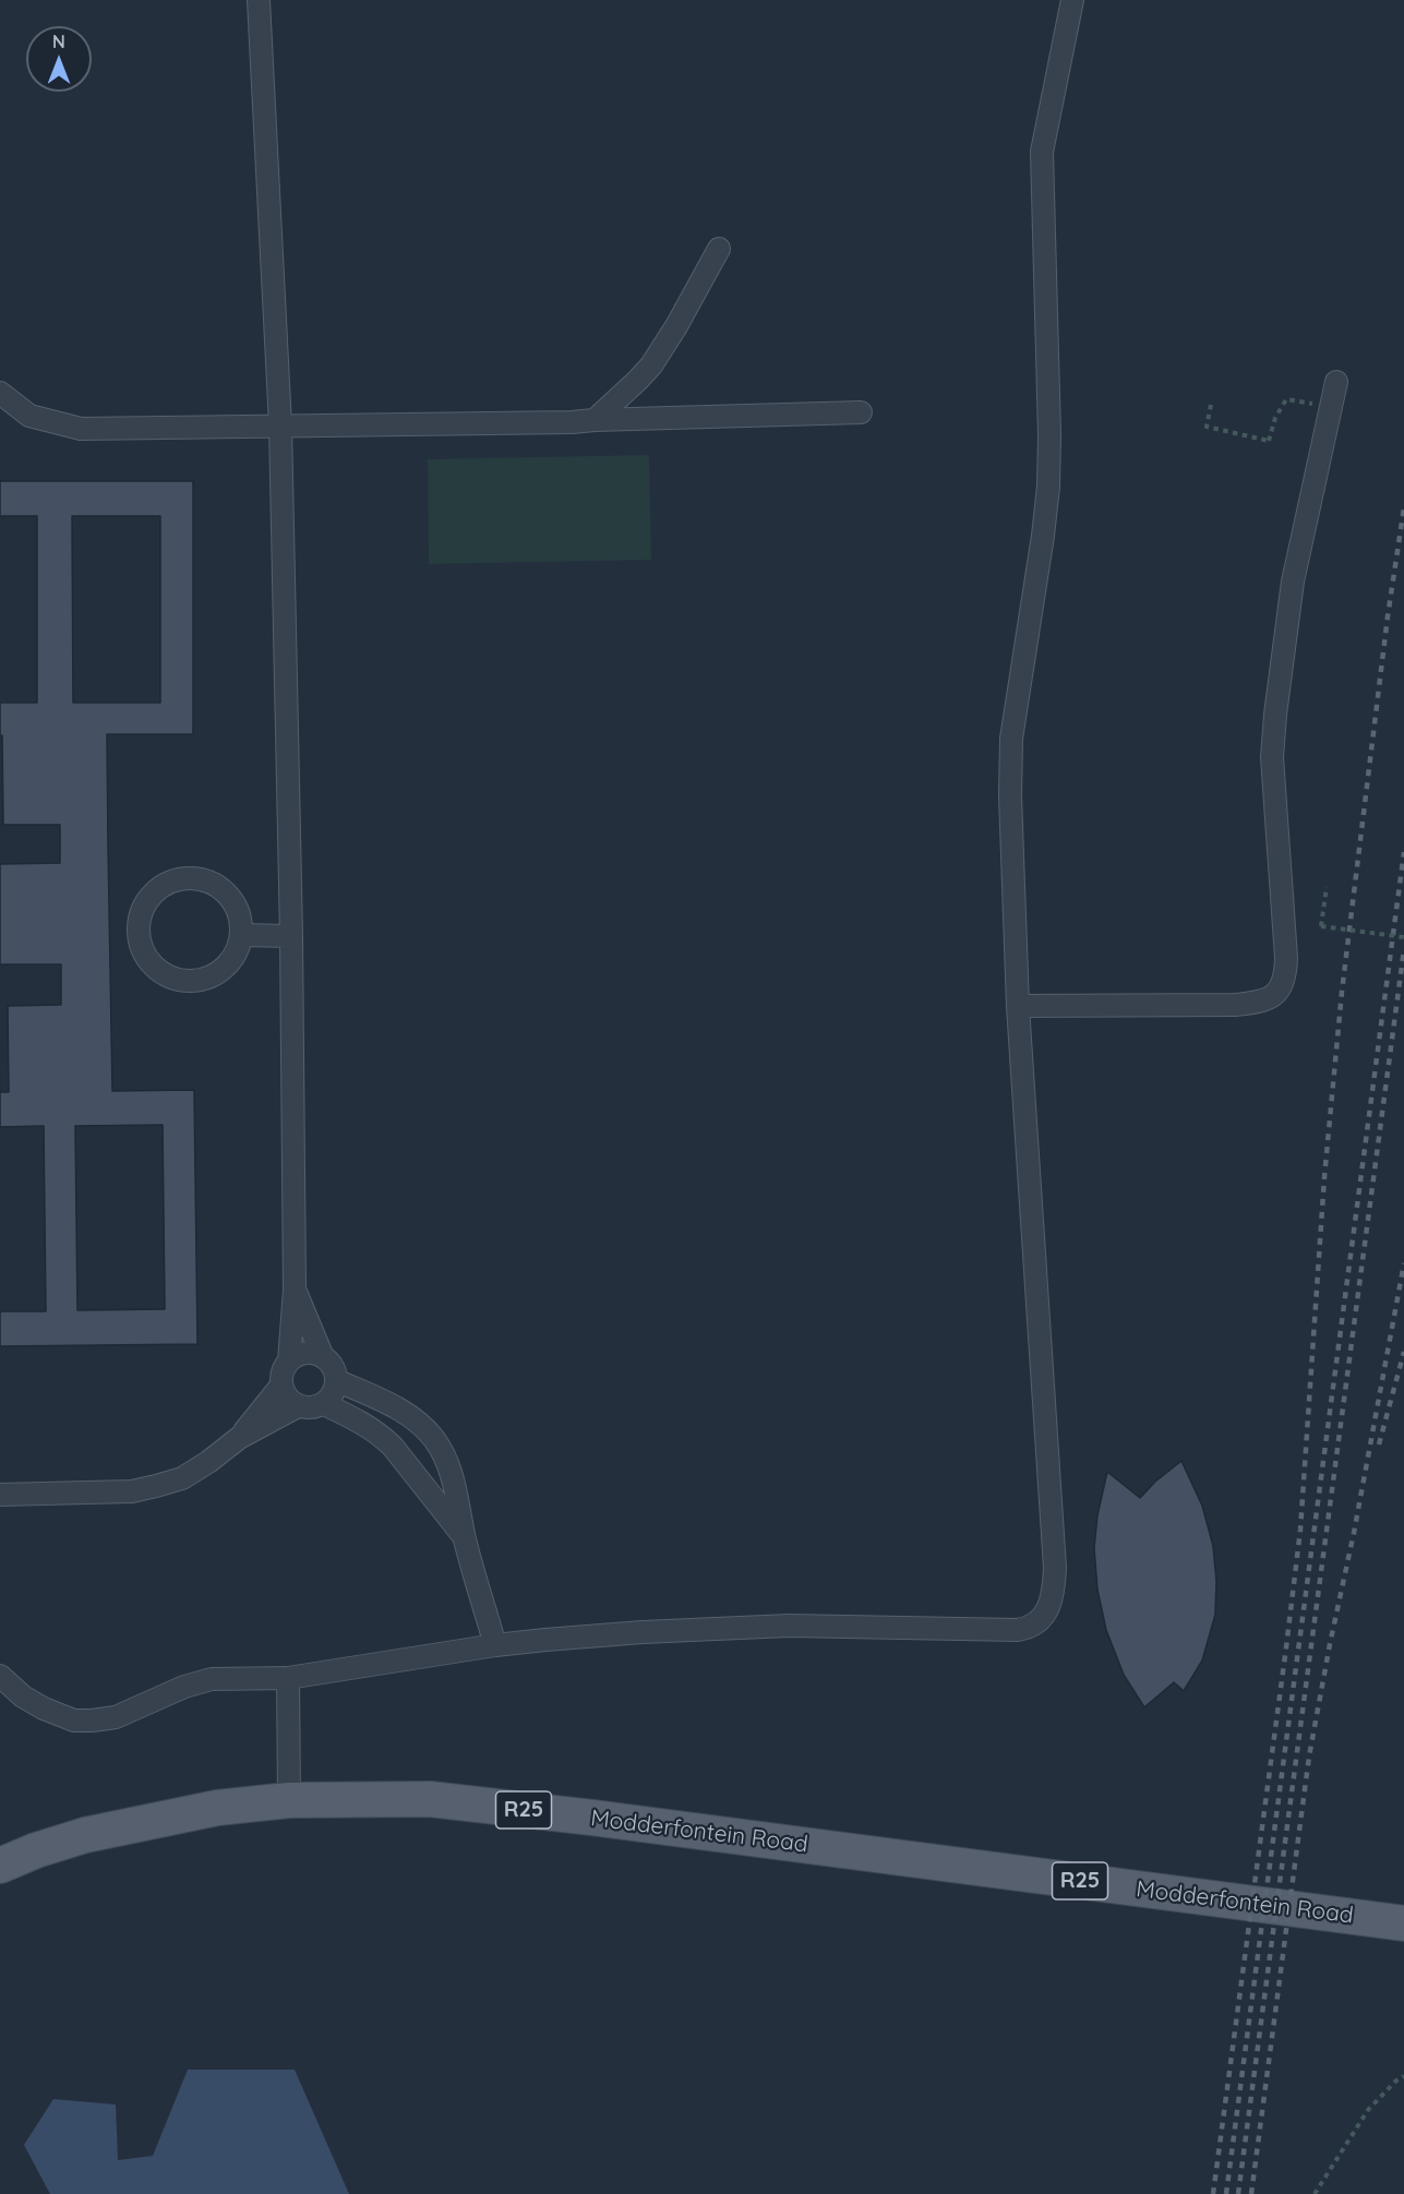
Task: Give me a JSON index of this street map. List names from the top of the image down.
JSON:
{
  "streets": {
    "main road": ["R25", "Modderfontein Road"]
  },
  "north": "top"
}
